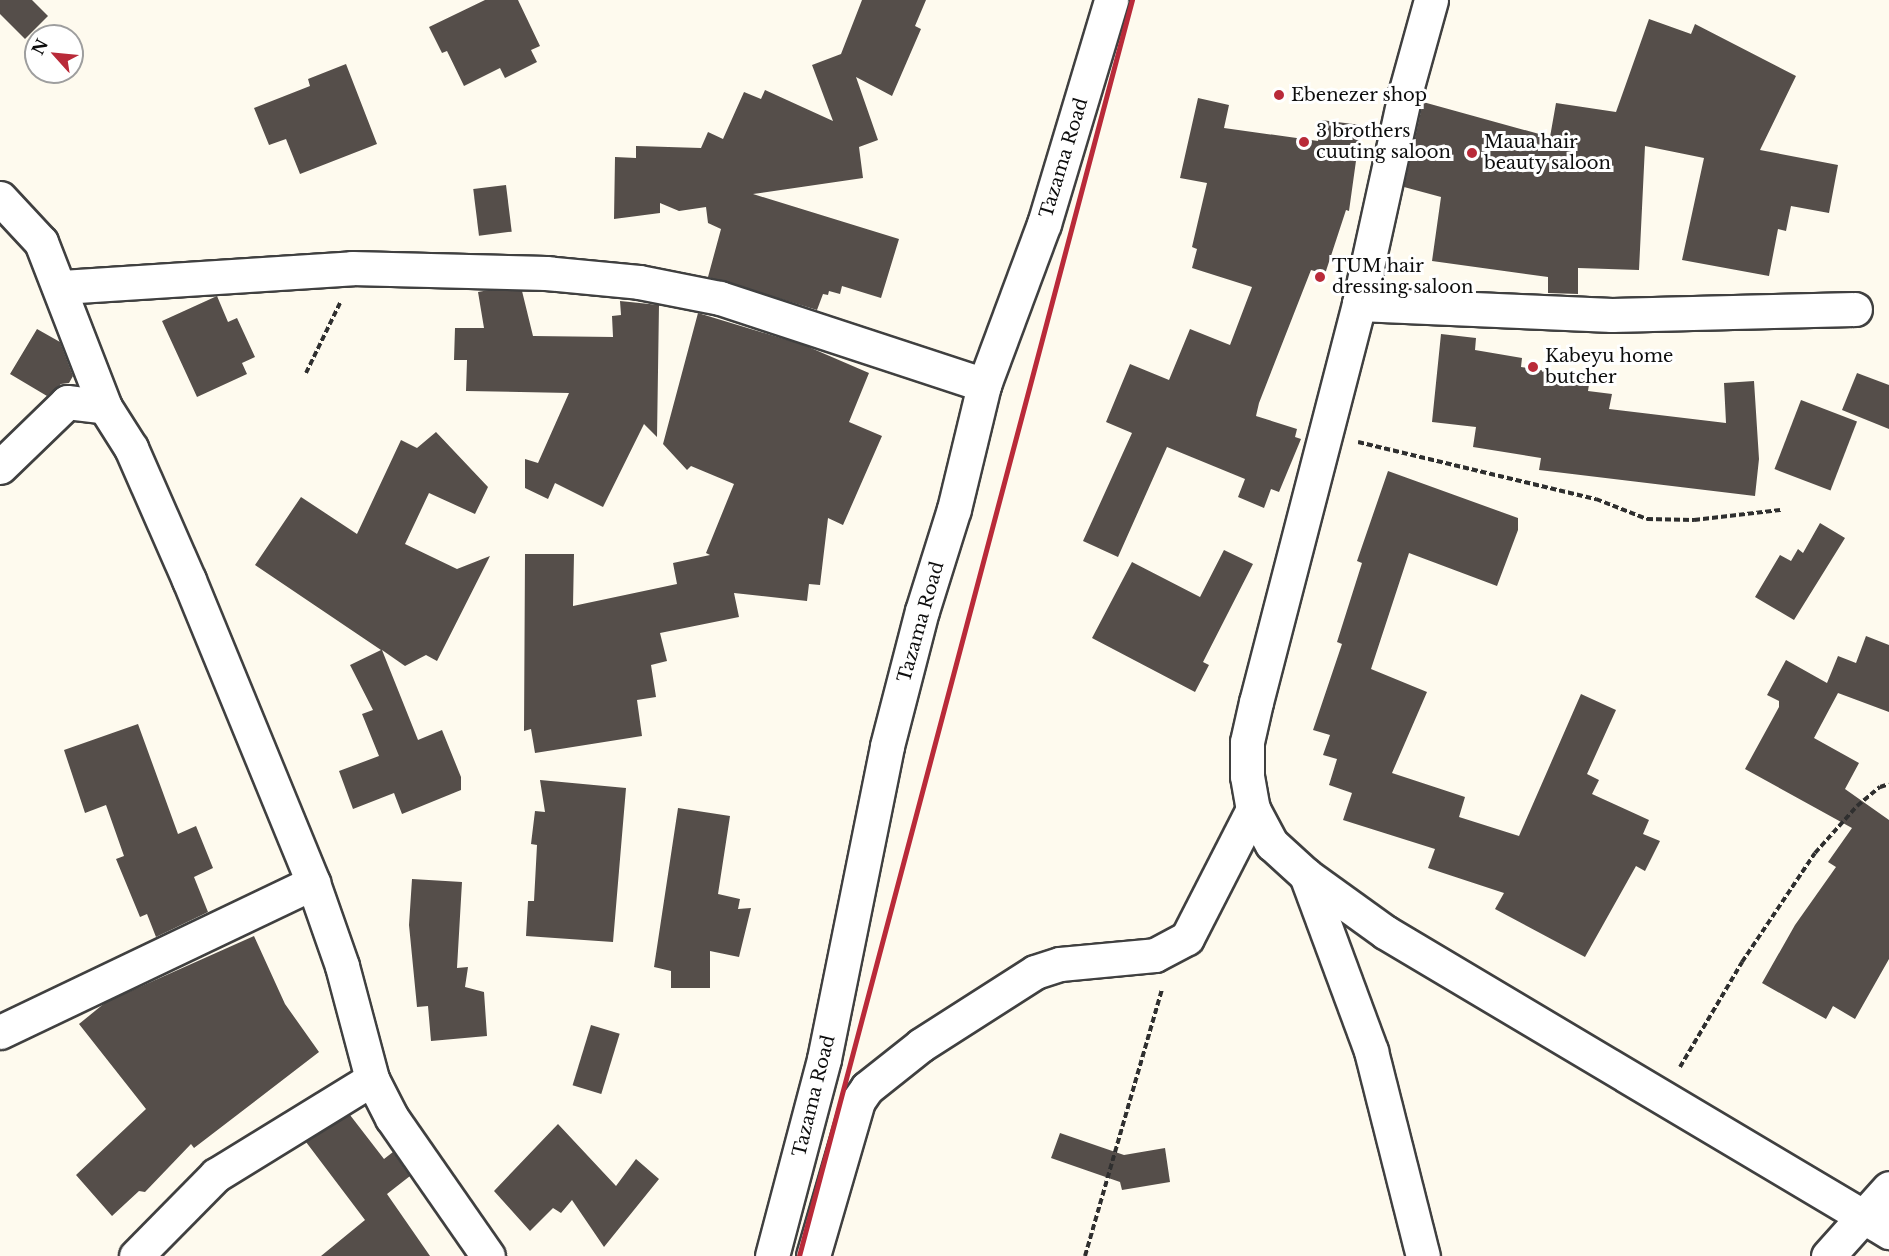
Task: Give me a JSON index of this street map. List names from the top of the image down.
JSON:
{
  "streets": {
    "street": ["Tazama Road"]
  },
  "places": [
    "Ebenezer shop",
    "3 brothers cuuting saloon",
    "Maua hair beauty saloon",
    "TUM hair dressing saloon",
    "Kabeyu home butcher"
  ],
  "north": "top left"
}
